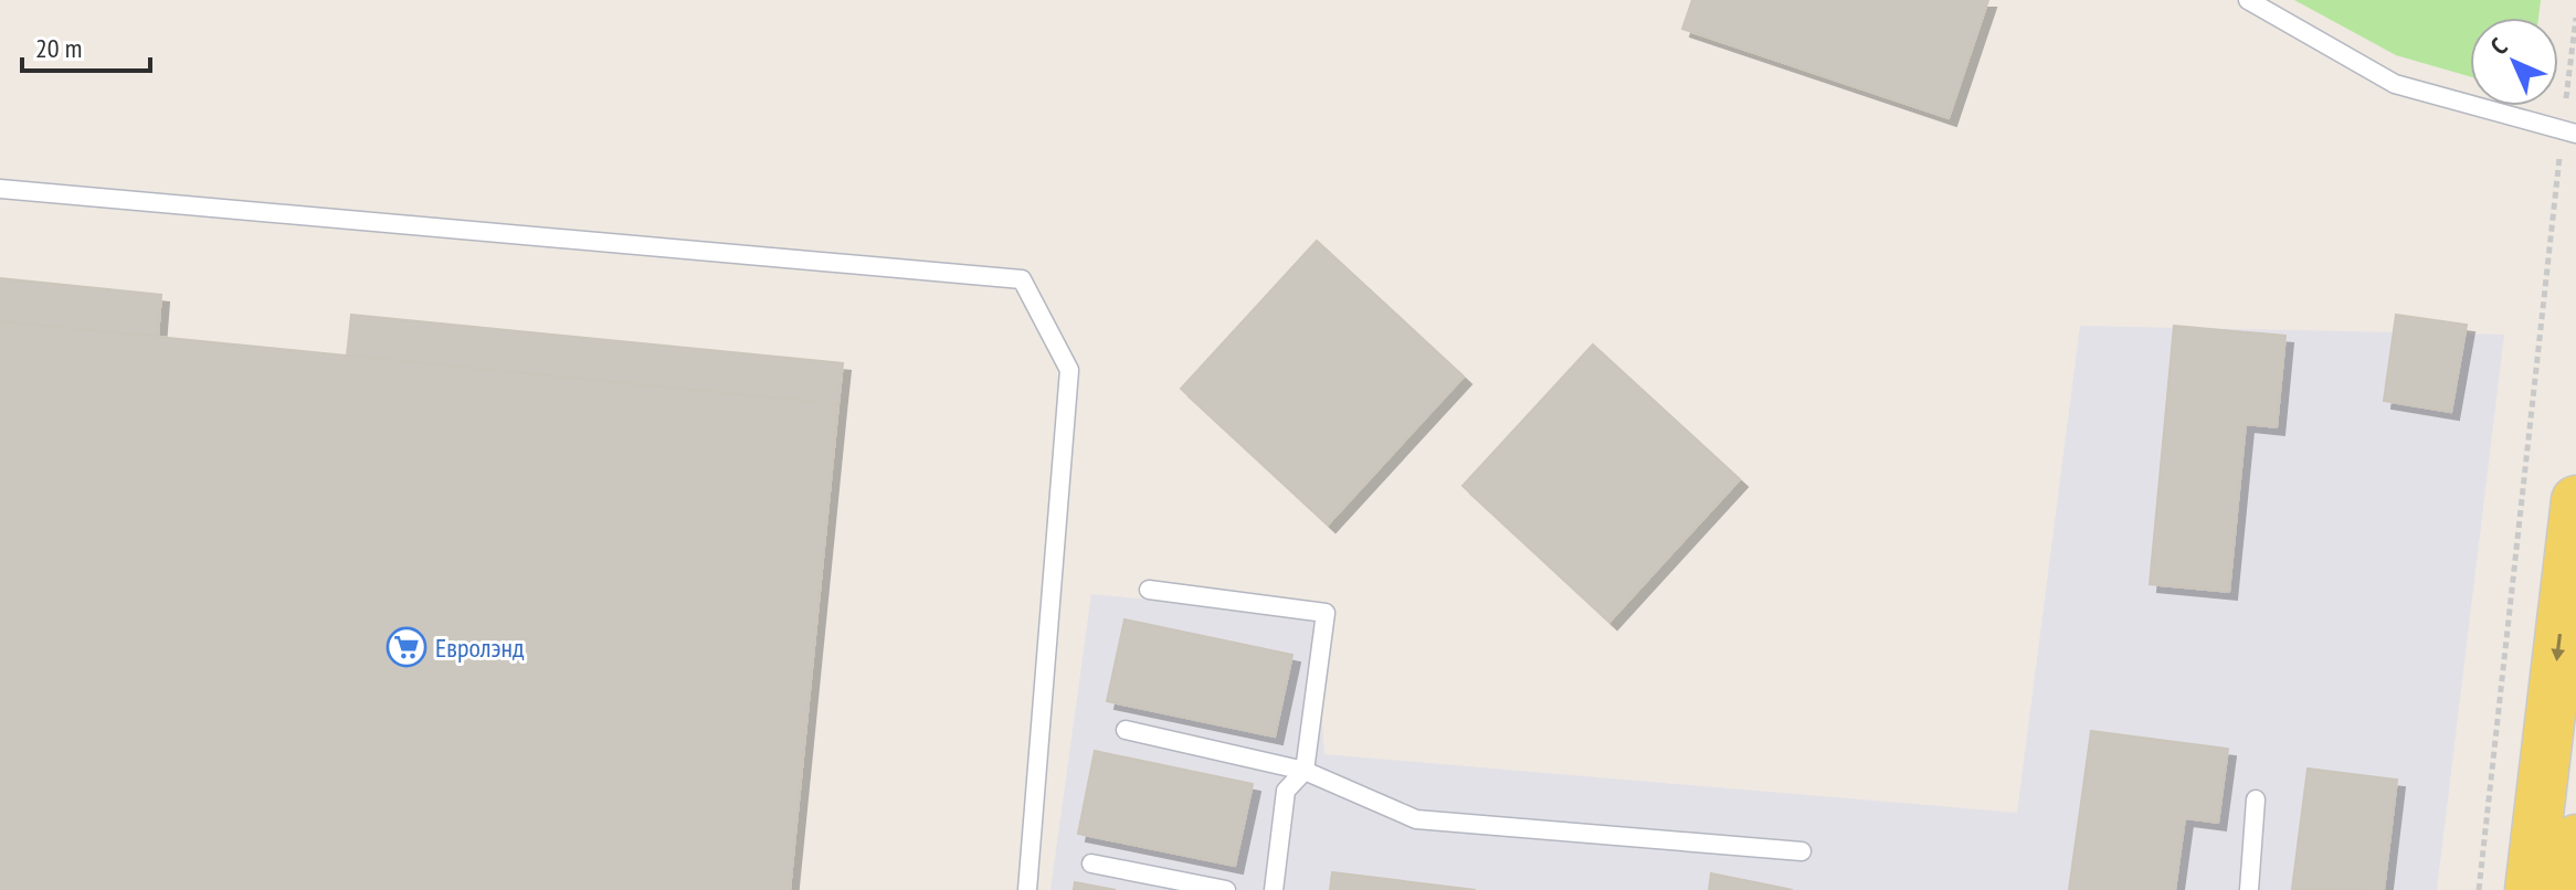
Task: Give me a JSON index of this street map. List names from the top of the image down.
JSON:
{
  "places": {
    "supermarket": ["Евролэнд"]
  },
  "scale_bar": "20 m",
  "north": "top left"
}
